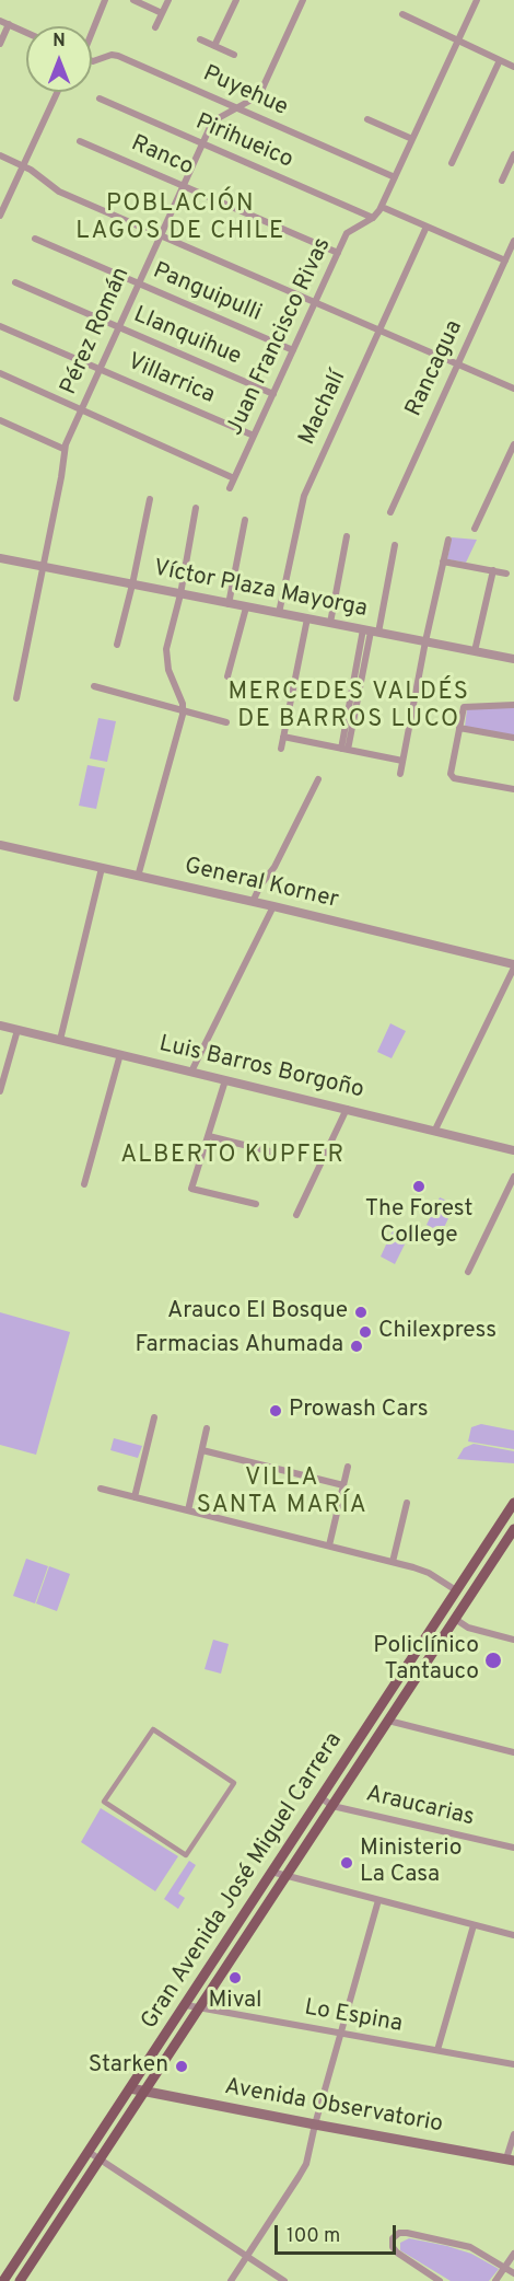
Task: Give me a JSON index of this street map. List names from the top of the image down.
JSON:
{
  "streets": {
    "main road": ["Gran Avenida José Miguel Carrera", "Avenida Observatorio"],
    "street": [
      "Puyehue",
      "Pirihueico",
      "Ranco",
      "Panguipulli",
      "Pérez Román",
      "Llanquihue",
      "Juan Francisco Rivas",
      "Rancagua",
      "Villarrica",
      "Machalí",
      "Víctor Plaza Mayorga",
      "General Korner",
      "Luis Barros Borgoño",
      "Araucarias",
      "Lo Espina"
    ]
  },
  "crossings": [
    ["Puyehue", "Pérez Román"],
    ["Puyehue", "Juan Francisco Rivas"],
    ["Pirihueico", "Pérez Román"],
    ["Pirihueico", "Juan Francisco Rivas"],
    ["Ranco", "Pérez Román"],
    ["Ranco", "Juan Francisco Rivas"],
    ["Panguipulli", "Pérez Román"],
    ["Panguipulli", "Juan Francisco Rivas"],
    ["Pérez Román", "Llanquihue"],
    ["Pérez Román", "Villarrica"],
    ["Pérez Román", "Víctor Plaza Mayorga"],
    ["Llanquihue", "Juan Francisco Rivas"],
    ["Juan Francisco Rivas", "Villarrica"],
    ["Machalí", "Víctor Plaza Mayorga"],
    ["Araucarias", "Gran Avenida José Miguel Carrera"],
    ["Gran Avenida José Miguel Carrera", "Lo Espina"],
    ["Gran Avenida José Miguel Carrera", "Avenida Observatorio"]
  ],
  "districts": [
    "POBLACIÓN LAGOS DE CHILE",
    "MERCEDES VALDÉS DE BARROS LUCO",
    "ALBERTO KUPFER",
    "VILLA SANTA MARÍA"
  ],
  "places": [
    "The Forest College",
    "Arauco El Bosque",
    "Chilexpress",
    "Farmacias Ahumada",
    "Prowash Cars",
    "Policlínico Tantauco",
    "Ministerio La Casa",
    "Mival",
    "Starken"
  ],
  "scale_bar": "100 m",
  "north": "top"
}
